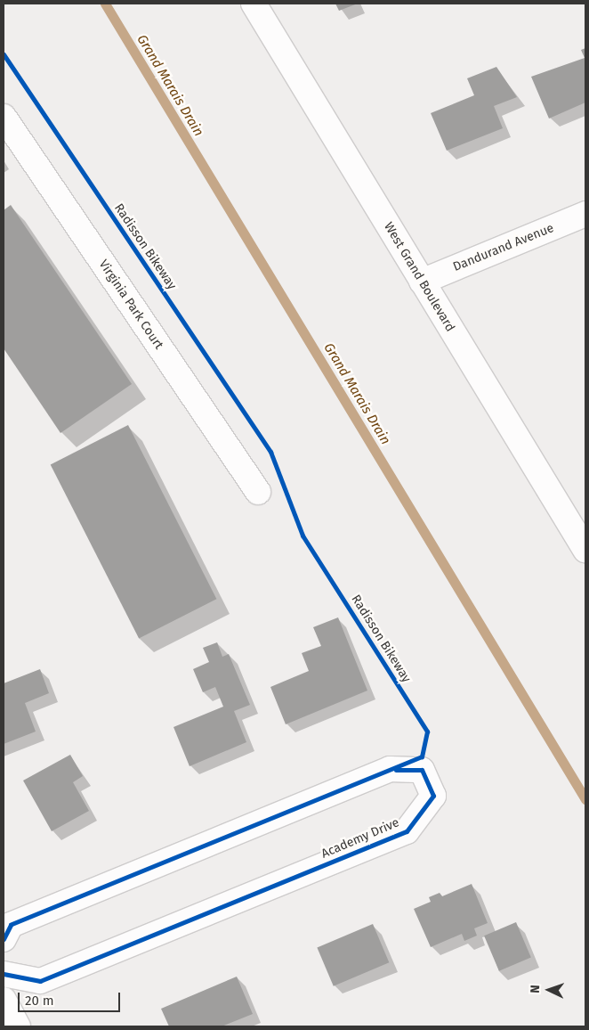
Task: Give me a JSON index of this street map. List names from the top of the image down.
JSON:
{
  "streets": {
    "street": [
      "Dandurand Avenue",
      "West Grand Boulevard",
      "Virginia Park Court",
      "Academy Drive"
    ],
    "cycle path": ["Radisson Bikeway"]
  },
  "crossings": [
    ["Dandurand Avenue", "West Grand Boulevard"]
  ],
  "water": ["Grand Marais Drain"],
  "scale_bar": "20 m",
  "north": "left"
}
